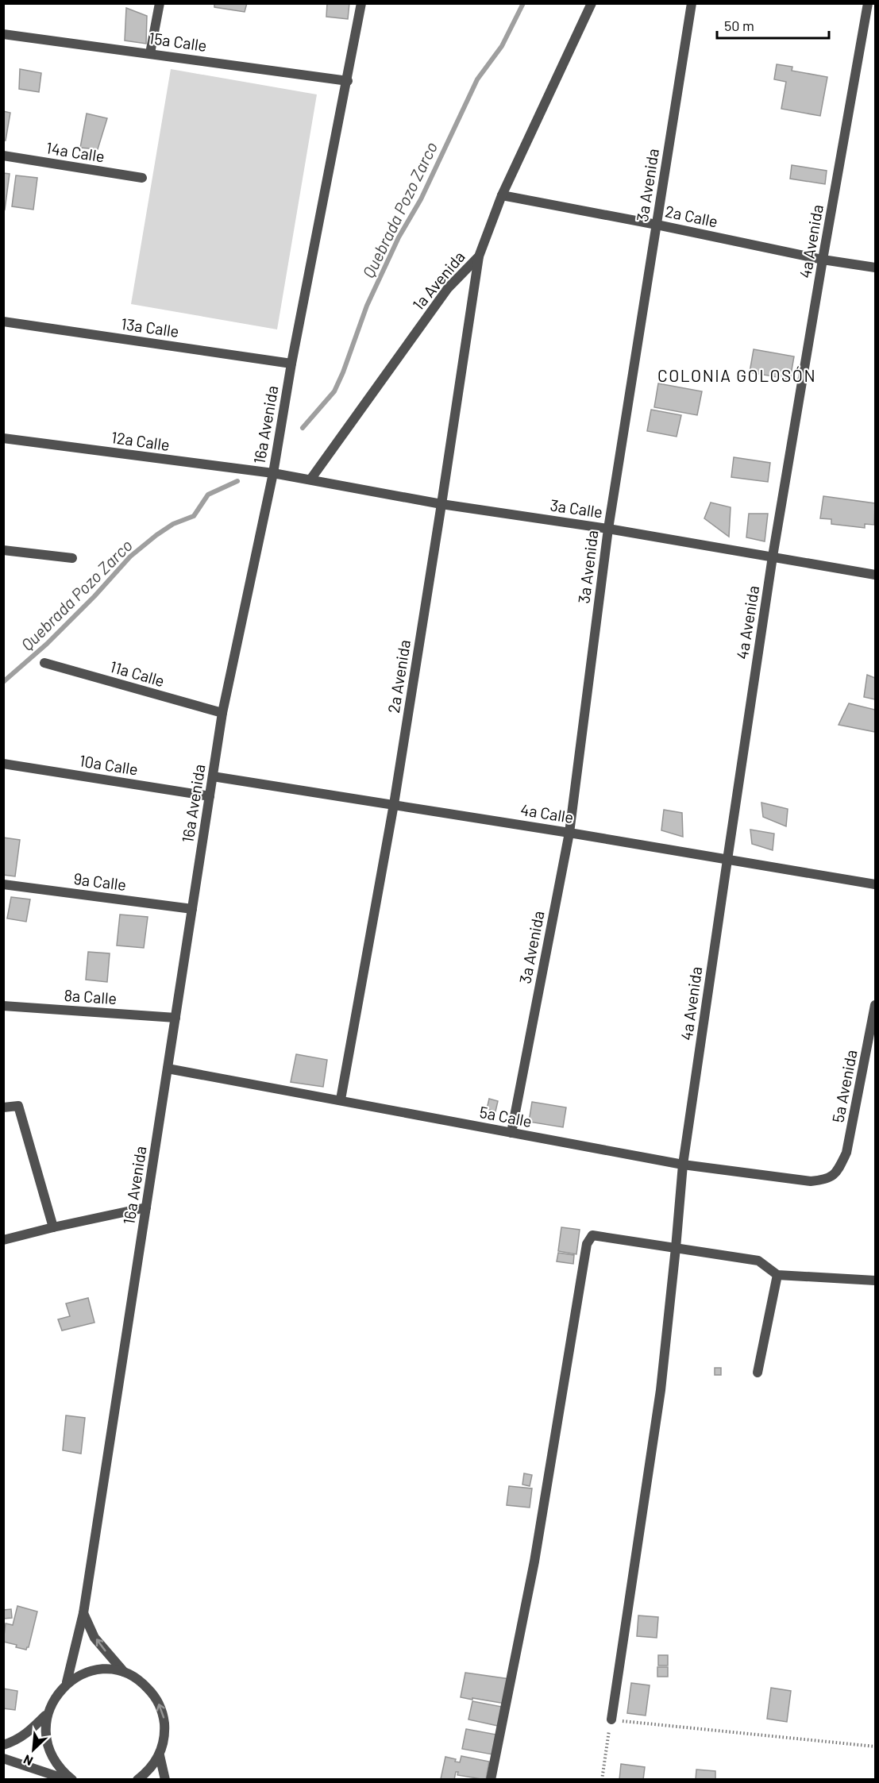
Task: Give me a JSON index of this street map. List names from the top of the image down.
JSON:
{
  "streets": {
    "street": [
      "15a Calle",
      "14a Calle",
      "3a Avenida",
      "2a Calle",
      "4a Avenida",
      "1a Avenida",
      "13a Calle",
      "16a Avenida",
      "12a Calle",
      "3a Calle",
      "11a Calle",
      "2a Avenida",
      "10a Calle",
      "4a Calle",
      "9a Calle",
      "8a Calle",
      "5a Avenida",
      "5a Calle"
    ]
  },
  "crossings": [
    ["15a Calle", "16a Avenida"],
    ["3a Avenida", "2a Calle"],
    ["3a Avenida", "3a Calle"],
    ["3a Avenida", "4a Calle"],
    ["3a Avenida", "5a Calle"],
    ["2a Calle", "4a Avenida"],
    ["2a Calle", "1a Avenida"],
    ["4a Avenida", "3a Calle"],
    ["4a Avenida", "4a Calle"],
    ["4a Avenida", "5a Calle"],
    ["1a Avenida", "3a Calle"],
    ["1a Avenida", "2a Avenida"],
    ["13a Calle", "16a Avenida"],
    ["16a Avenida", "12a Calle"],
    ["16a Avenida", "3a Calle"],
    ["16a Avenida", "11a Calle"],
    ["16a Avenida", "10a Calle"],
    ["16a Avenida", "4a Calle"],
    ["16a Avenida", "9a Calle"],
    ["16a Avenida", "8a Calle"],
    ["16a Avenida", "5a Calle"],
    ["12a Calle", "3a Calle"],
    ["3a Calle", "2a Avenida"],
    ["2a Avenida", "4a Calle"],
    ["2a Avenida", "5a Calle"],
    ["5a Avenida", "5a Calle"]
  ],
  "districts": ["COLONIA GOLOSÓN"],
  "water": ["Quebrada Pozo Zarco"],
  "scale_bar": "50 m",
  "north": "bottom left"
}
